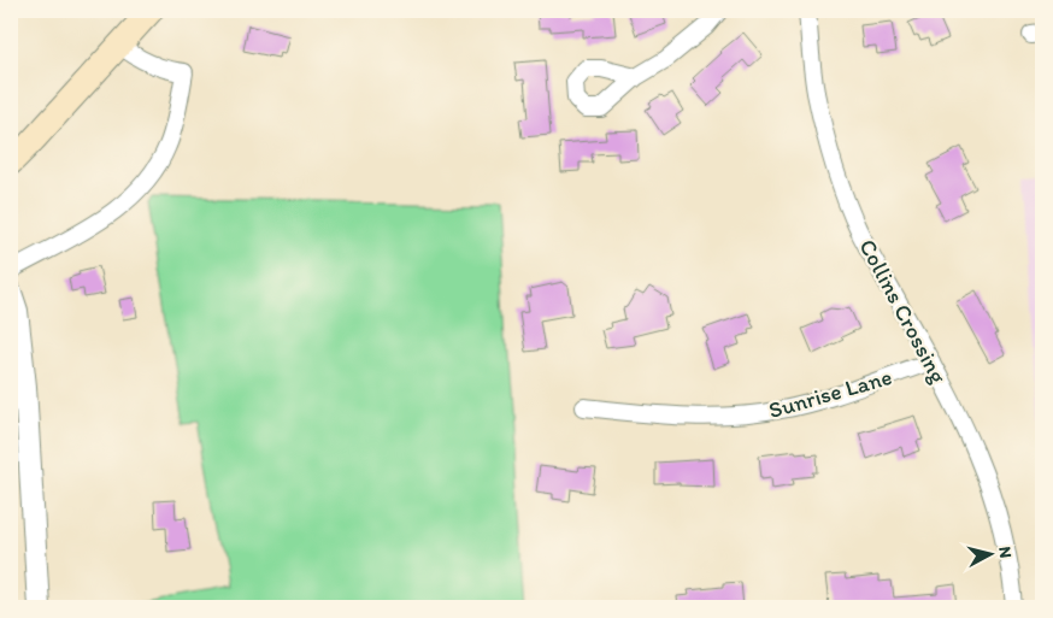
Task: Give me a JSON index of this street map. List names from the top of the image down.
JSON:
{
  "streets": {
    "street": ["Collins Crossing", "Sunrise Lane"]
  },
  "crossings": [
    ["Collins Crossing", "Sunrise Lane"]
  ],
  "north": "right"
}
